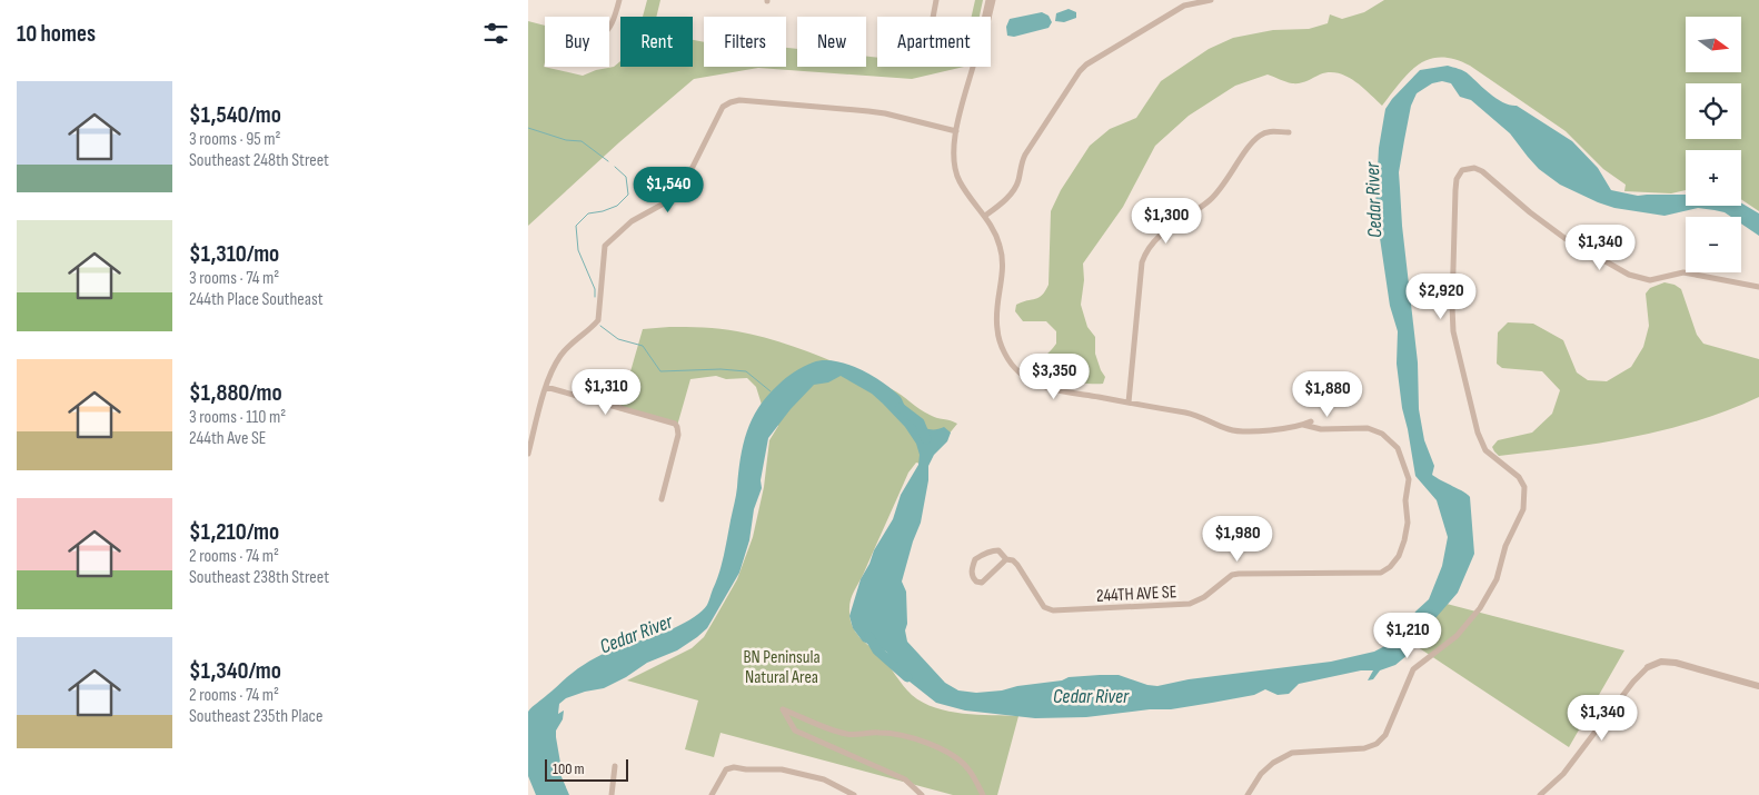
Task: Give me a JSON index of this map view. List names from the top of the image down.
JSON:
{
  "streets": {
    "street": ["244TH AVE SE"]
  },
  "water": ["Cedar River"],
  "parks": ["BN Peninsula Natural Area"],
  "scale_bar": "100 m",
  "north": "right",
  "page": {
    "heading": "10 homes",
    "map_buttons": ["+", "−"],
    "chip": [
      "Buy",
      "Rent",
      "Filters",
      "New",
      "Apartment"
    ],
    "list": [
      {
        "name": "$1,540/mo",
        "note": "3 rooms · 95 m² · Southeast 248th Street"
      },
      {
        "name": "$1,310/mo",
        "note": "3 rooms · 74 m² · 244th Place Southeast"
      },
      {
        "name": "$1,880/mo",
        "note": "3 rooms · 110 m² · 244th Ave SE"
      },
      {
        "name": "$1,210/mo",
        "note": "2 rooms · 74 m² · Southeast 238th Street"
      },
      {
        "name": "$1,340/mo",
        "note": "2 rooms · 74 m² · Southeast 235th Place"
      }
    ],
    "price": [
      "$1,540",
      "$1,300",
      "$1,340",
      "$2,920",
      "$3,350",
      "$1,310",
      "$1,880",
      "$1,980",
      "$1,210",
      "$1,340"
    ],
    "scale": "100 m"
  }
}
